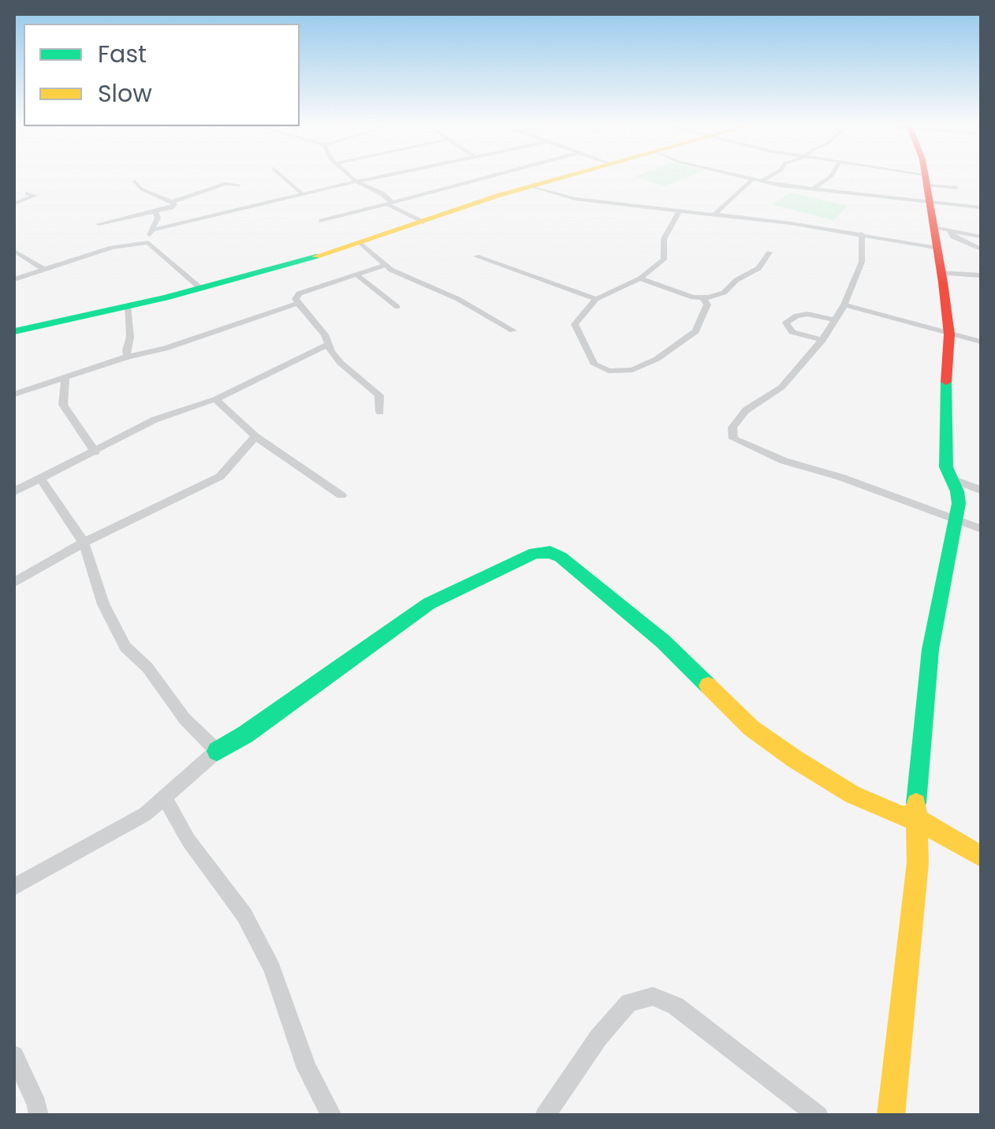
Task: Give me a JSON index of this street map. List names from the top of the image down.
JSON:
{
  "legend": ["Fast", "Slow"]
}
